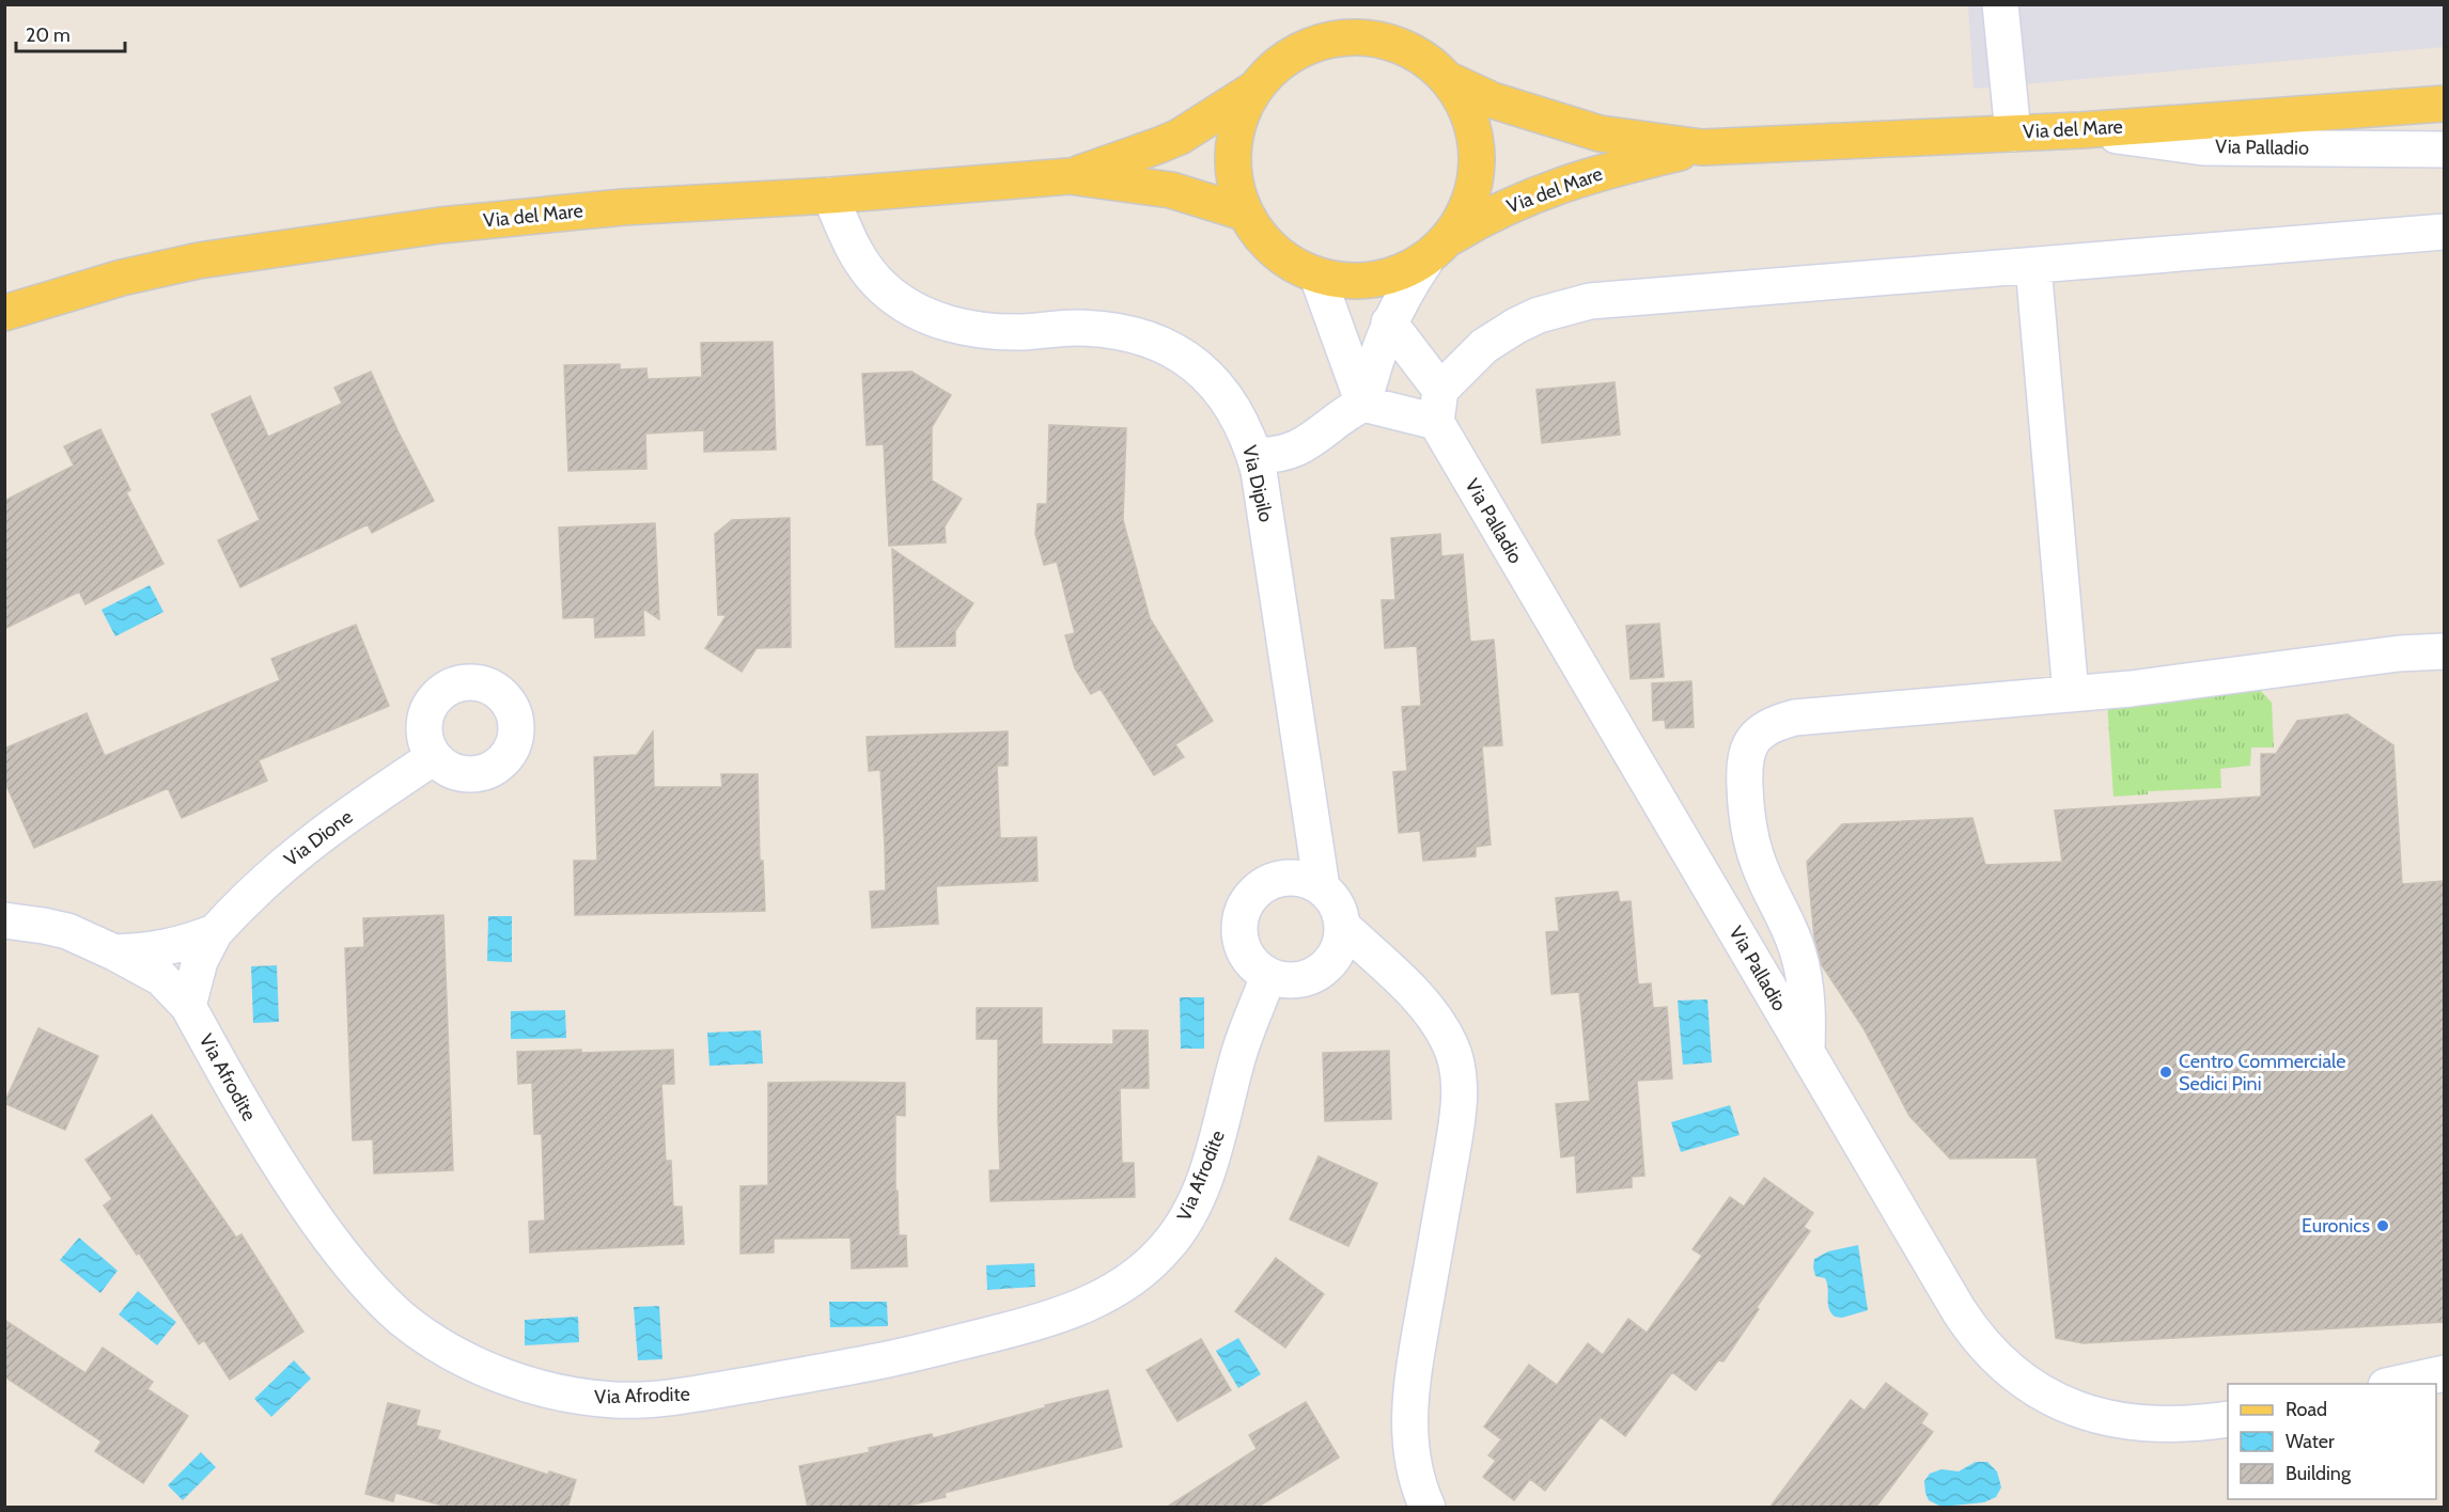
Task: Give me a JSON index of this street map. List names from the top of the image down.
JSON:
{
  "streets": {
    "main road": ["Via del Mare"],
    "street": [
      "Via Palladio",
      "Via Dipilo",
      "Via Dione",
      "Via Afrodite"
    ]
  },
  "crossings": [
    ["Via del Mare", "Via Palladio"],
    ["Via del Mare", "Via Dipilo"],
    ["Via Dipilo", "Via Afrodite"],
    ["Via Dione", "Via Afrodite"]
  ],
  "places": ["Centro Commerciale Sedici Pini", "Euronics"],
  "legend": ["Road", "Water", "Building"],
  "scale_bar": "20 m"
}
